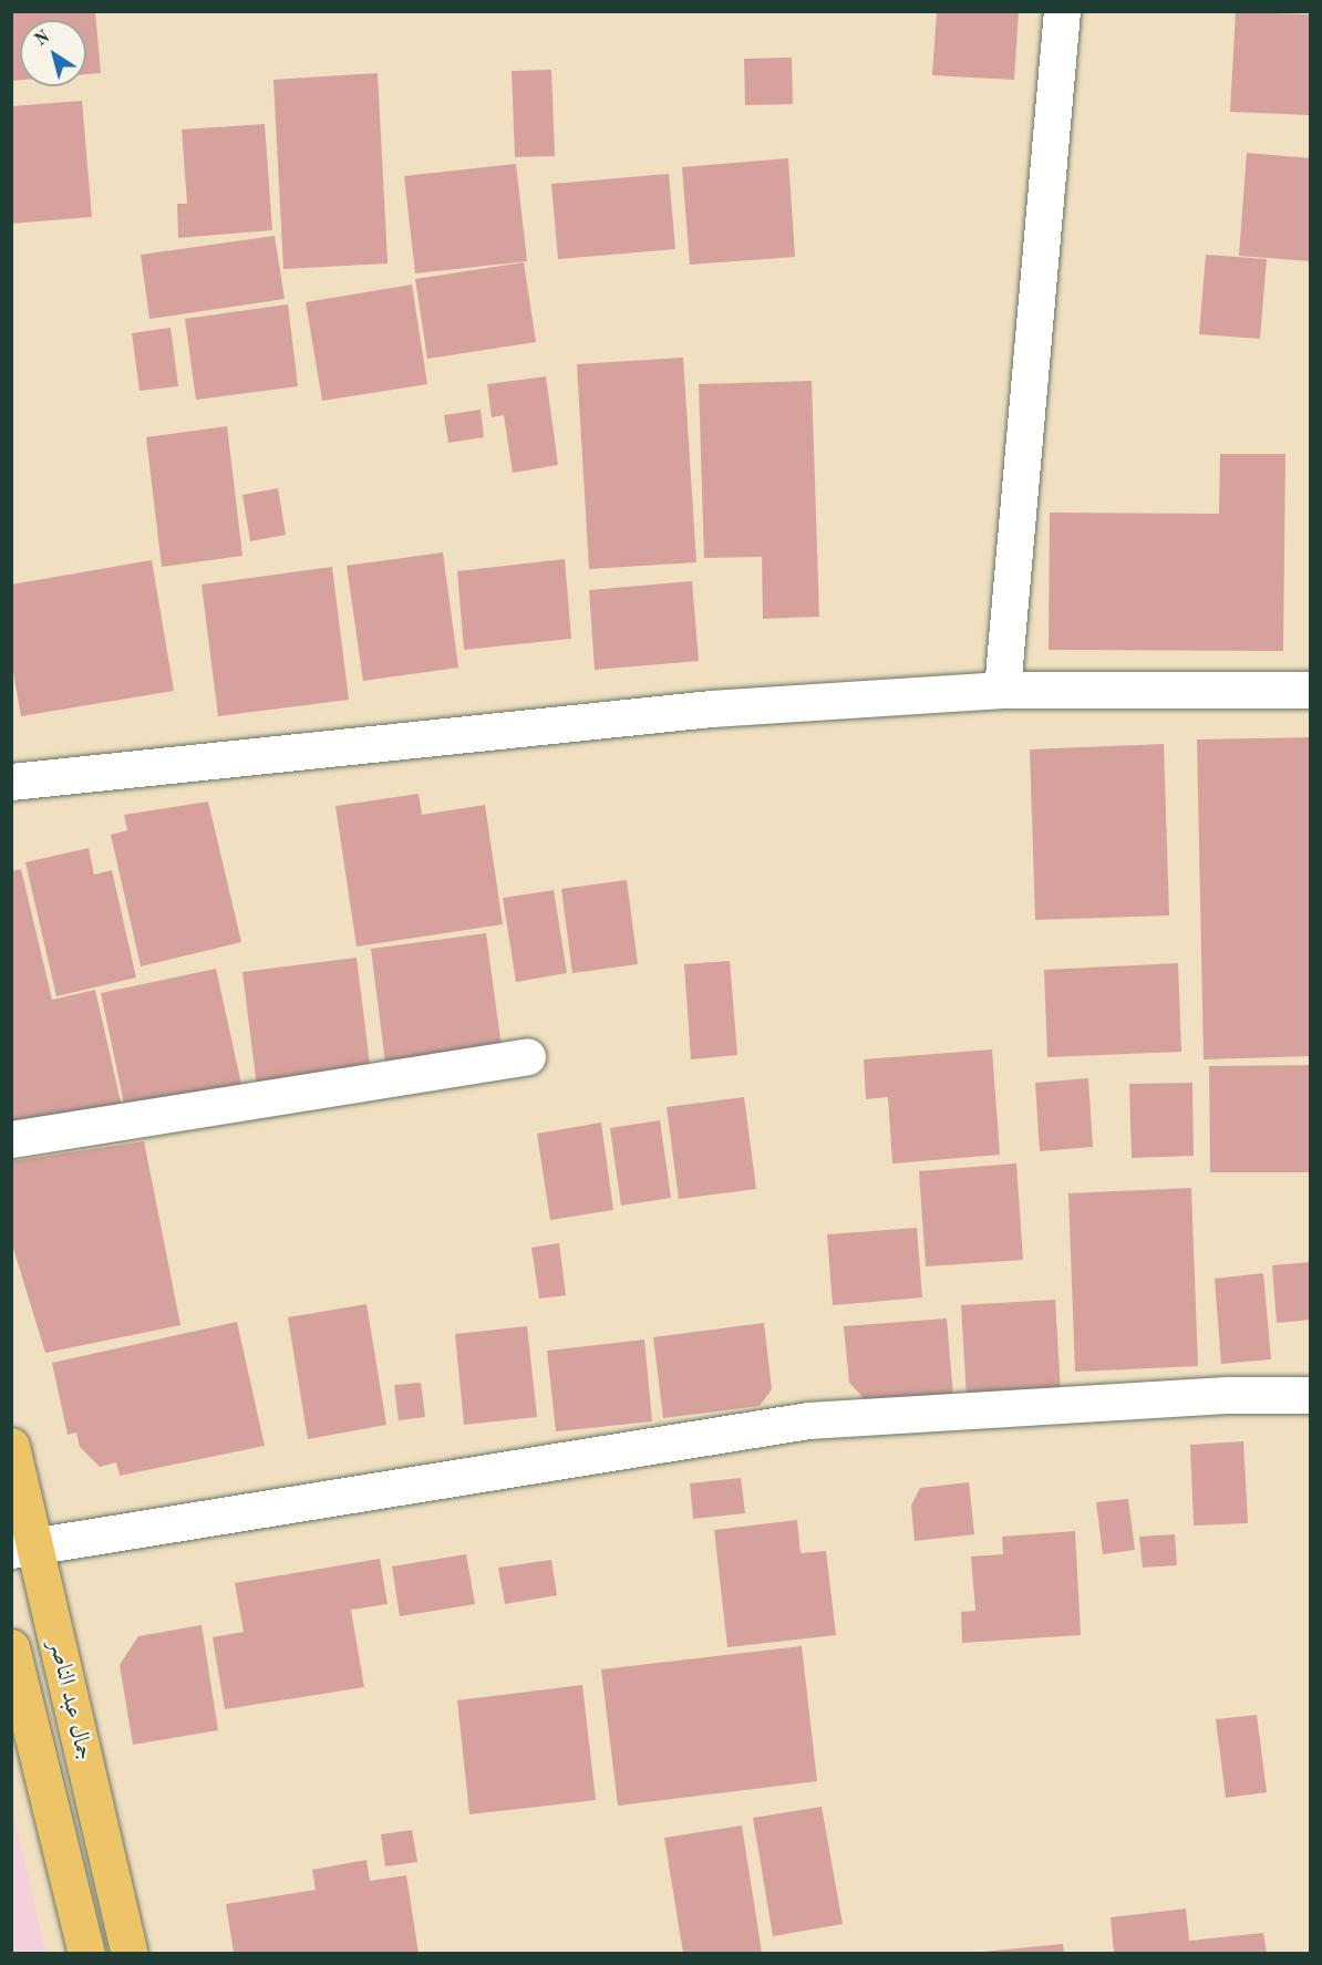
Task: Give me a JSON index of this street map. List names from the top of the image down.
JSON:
{
  "streets": {
    "main road": ["جمال عبد الناصر"]
  },
  "north": "top left"
}
